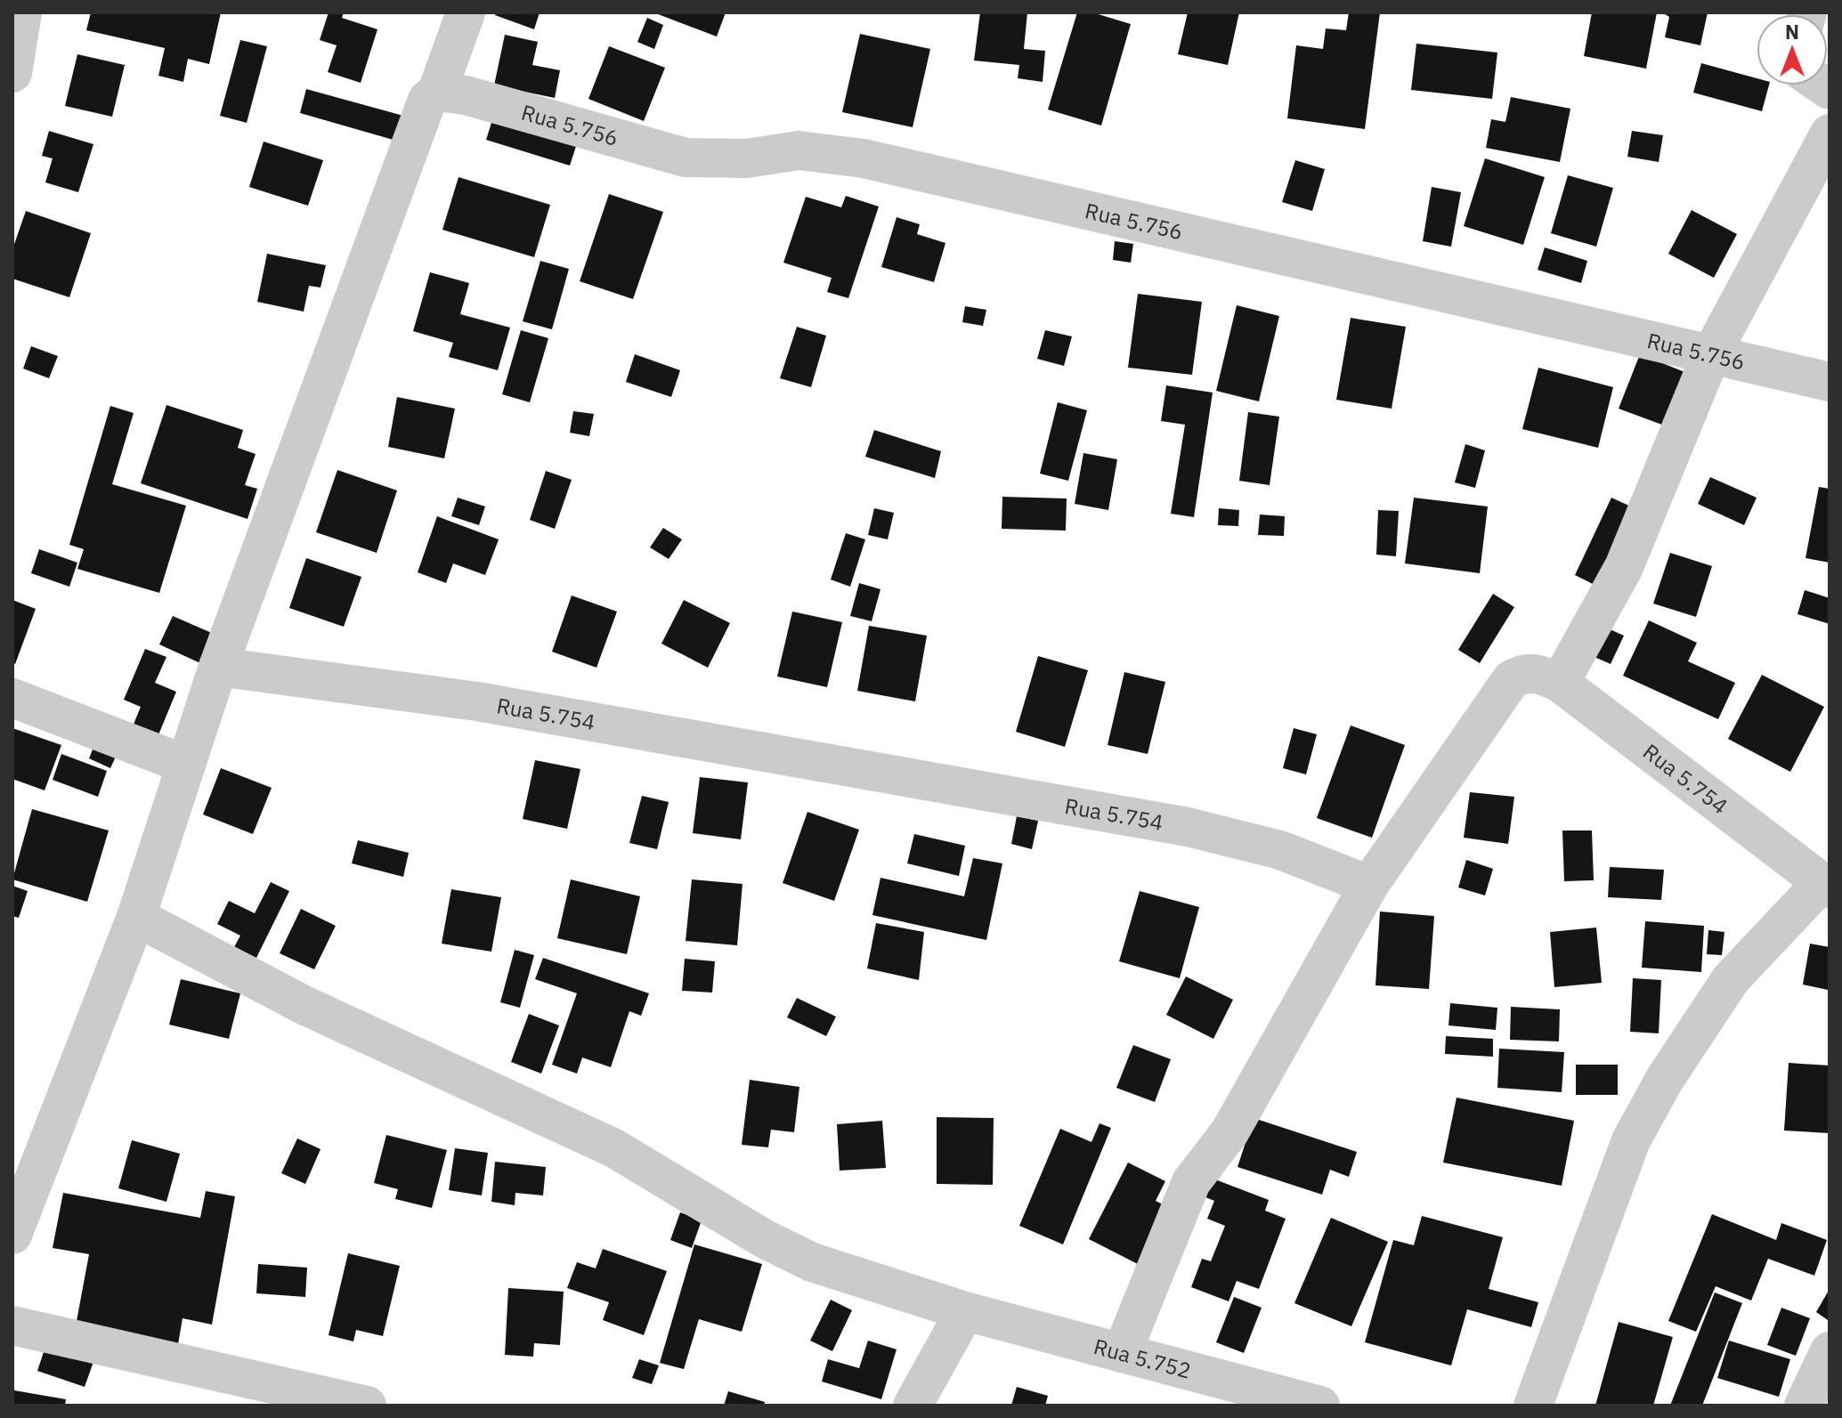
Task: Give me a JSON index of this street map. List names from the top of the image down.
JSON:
{
  "streets": {
    "street": ["Rua 5.756", "Rua 5.754", "Rua 5.752"]
  },
  "north": "top"
}
